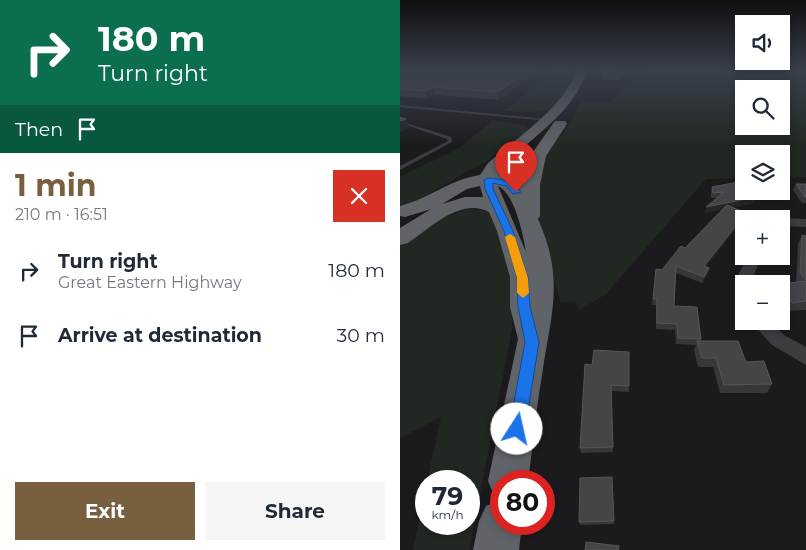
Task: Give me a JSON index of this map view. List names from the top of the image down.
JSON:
{
  "page": {
    "turn": ["180 m", "Turn right"],
    "map_buttons": ["+", "−"],
    "then": "Then",
    "heading": ["1 min", "210 m · 16:51"],
    "list": [
      {
        "name": "Turn right",
        "note": "Great Eastern Highway",
        "value": "180 m"
      },
      {
        "name": "Arrive at destination",
        "value": "30 m"
      }
    ],
    "speed": "79 km/h",
    "limit": "80",
    "buttons": ["Exit", "Share"]
  }
}
